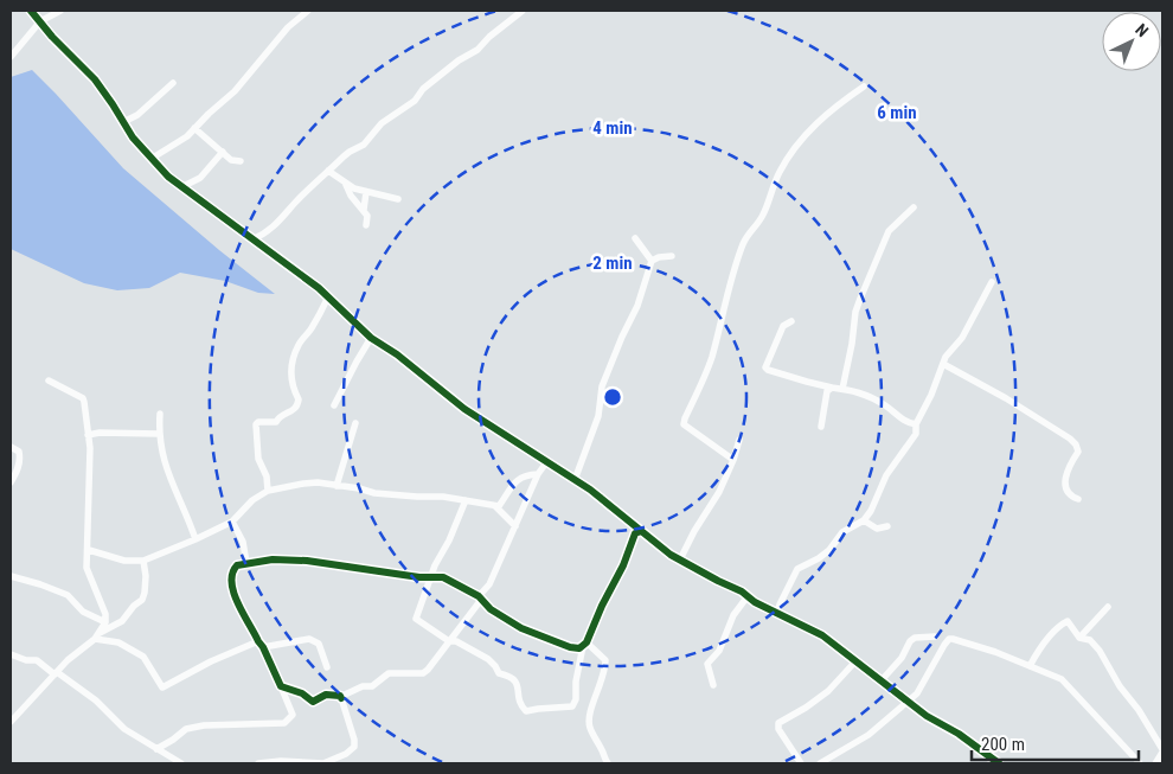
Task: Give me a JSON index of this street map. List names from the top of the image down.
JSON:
{
  "scale_bar": "200 m",
  "north": "top right",
  "rings": ["6 min", "4 min", "2 min"]
}
